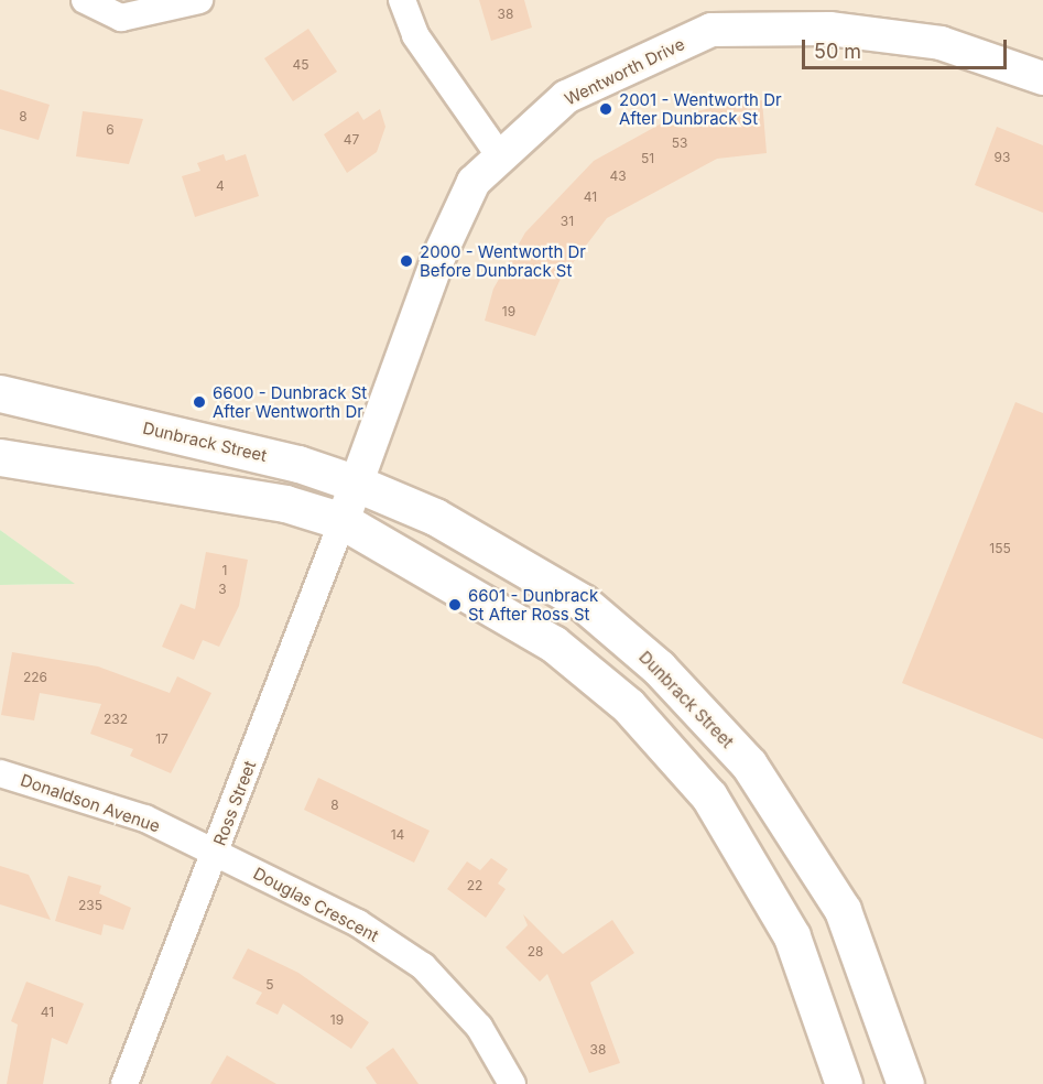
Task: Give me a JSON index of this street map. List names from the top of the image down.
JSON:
{
  "streets": {
    "main road": ["Dunbrack Street"],
    "street": [
      "Wentworth Drive",
      "Donaldson Avenue",
      "Ross Street",
      "Douglas Crescent"
    ]
  },
  "crossings": [
    ["Wentworth Drive", "Dunbrack Street"],
    ["Wentworth Drive", "Ross Street"],
    ["Donaldson Avenue", "Ross Street"],
    ["Donaldson Avenue", "Douglas Crescent"],
    ["Ross Street", "Douglas Crescent"]
  ],
  "places": [
    "2001 - Wentworth Dr After Dunbrack St",
    "2000 - Wentworth Dr Before Dunbrack St",
    "6600 - Dunbrack St After Wentworth Dr",
    "6601 - Dunbrack St After Ross St"
  ],
  "house_numbers": [
    "38",
    "45",
    "8",
    "6",
    "47",
    "53",
    "93",
    "51",
    "43",
    "4",
    "41",
    "31",
    "19",
    "155",
    "1",
    "3",
    "226",
    "232",
    "17",
    "8",
    "14",
    "22",
    "235",
    "28",
    "5",
    "41",
    "19",
    "38"
  ],
  "scale_bar": "50 m"
}
